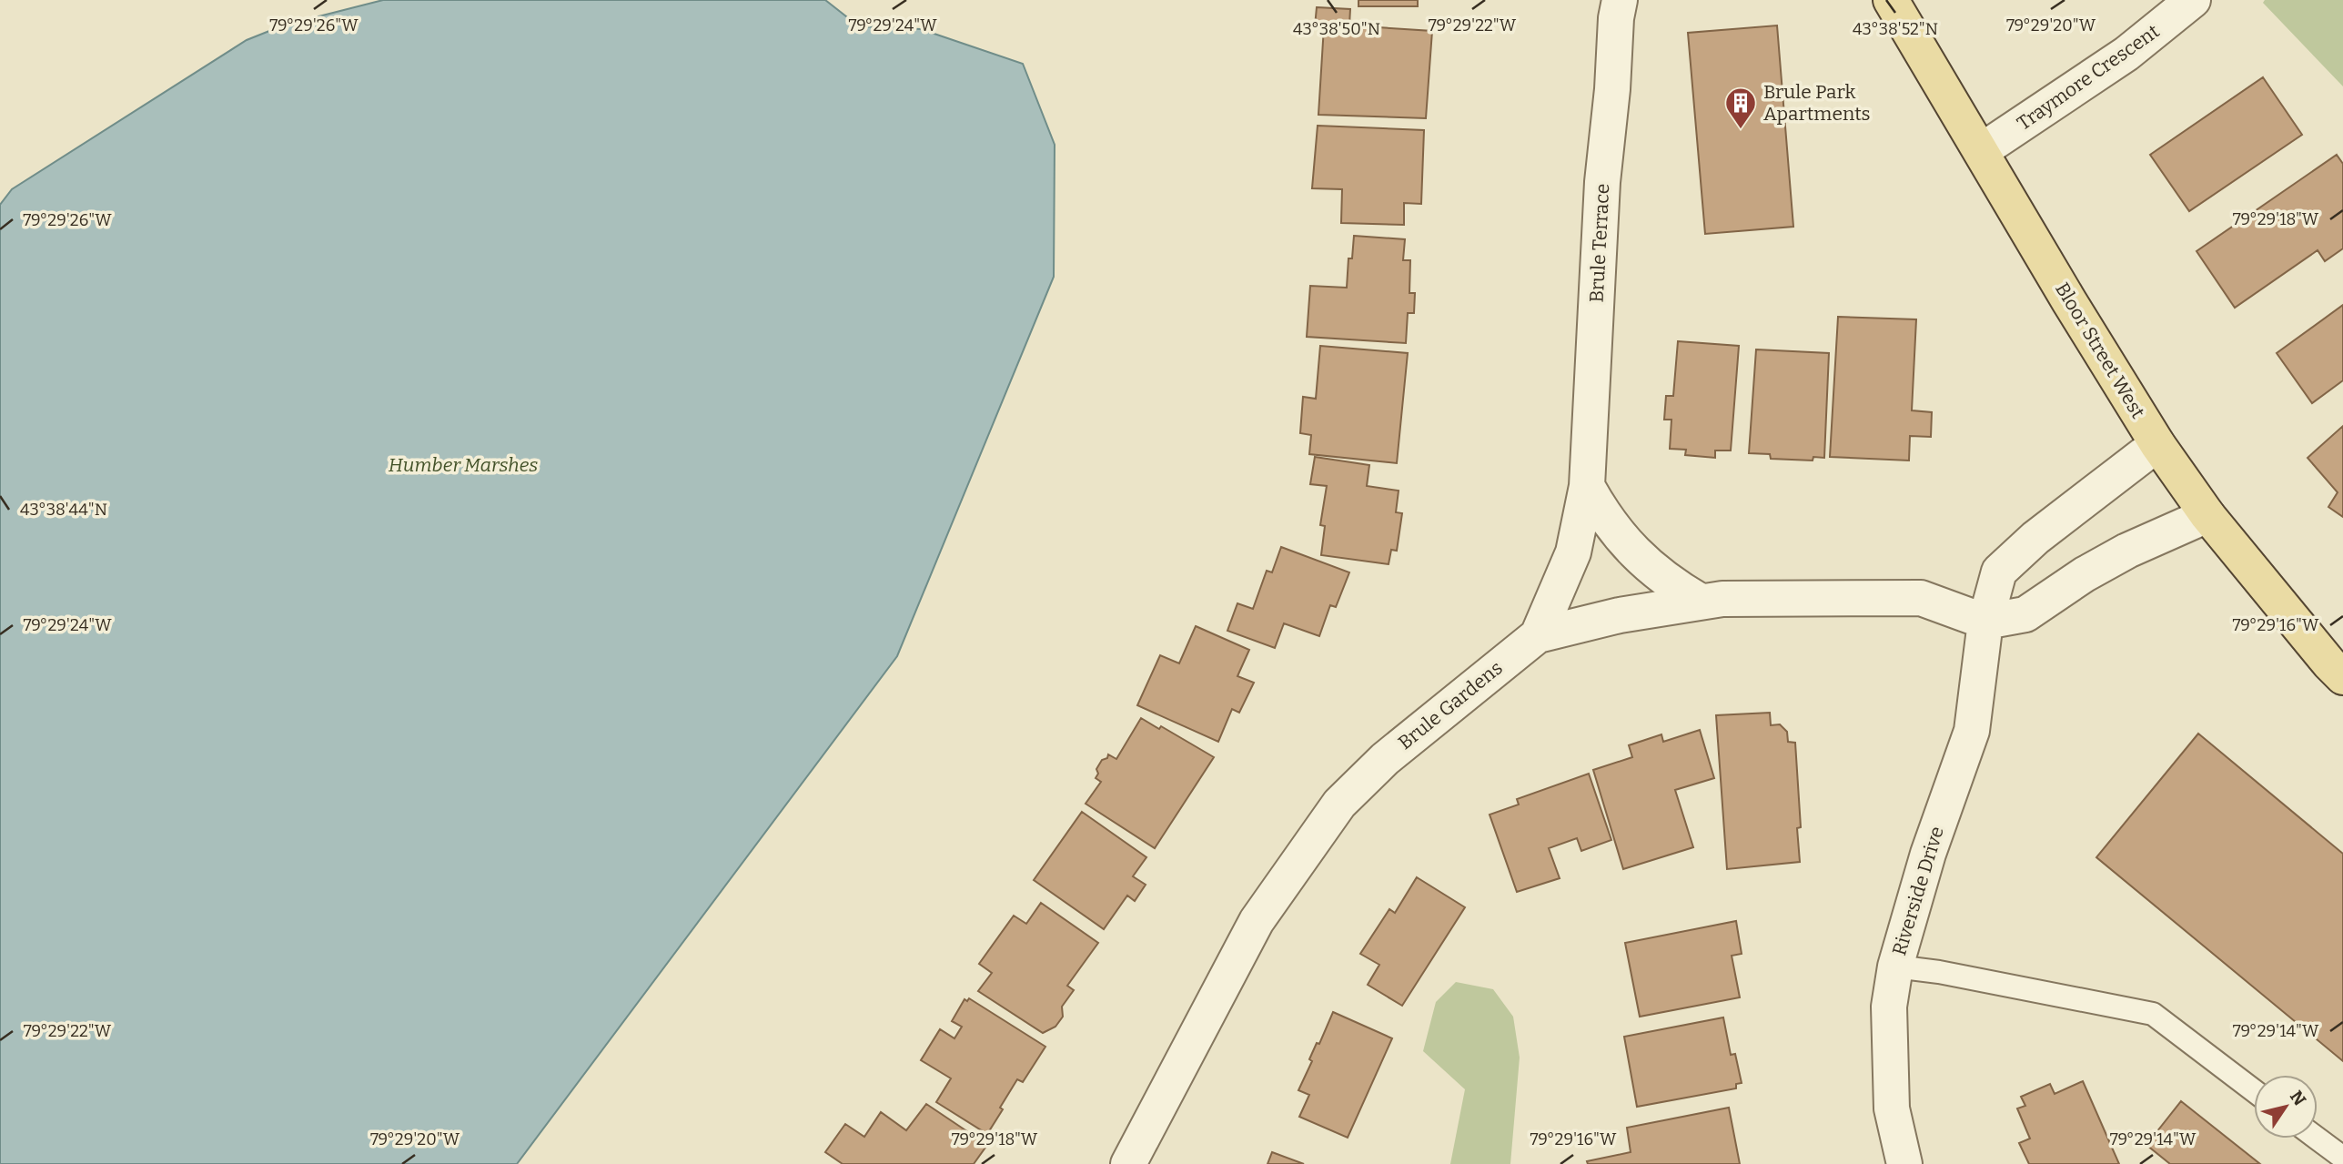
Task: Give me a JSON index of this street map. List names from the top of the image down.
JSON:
{
  "streets": {
    "main road": ["Bloor Street West"],
    "street": [
      "Traymore Crescent",
      "Brule Terrace",
      "Brule Gardens",
      "Riverside Drive"
    ]
  },
  "crossings": [
    ["Traymore Crescent", "Bloor Street West"],
    ["Brule Terrace", "Brule Gardens"],
    ["Bloor Street West", "Riverside Drive"],
    ["Brule Gardens", "Riverside Drive"]
  ],
  "parks": ["Humber Marshes"],
  "places": {
    "building": ["Brule Park Apartments"]
  },
  "north": "top right",
  "coordinates": [
    "79°29'24\"W",
    "79°29'20\"W",
    "79°29'26\"W",
    "79°29'22\"W",
    "43°38'50\"N",
    "43°38'52\"N",
    "79°29'18\"W",
    "43°38'44\"N",
    "79°29'16\"W",
    "79°29'14\"W"
  ]
}
